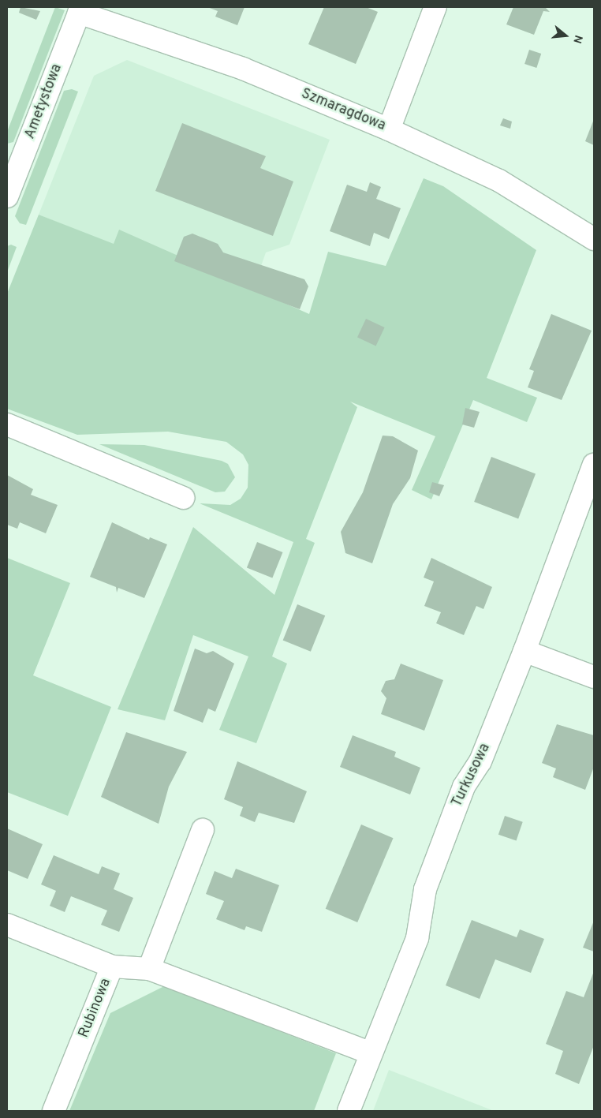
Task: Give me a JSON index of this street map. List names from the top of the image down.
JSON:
{
  "streets": {
    "street": [
      "Ametystowa",
      "Szmaragdowa",
      "Turkusowa",
      "Rubinowa"
    ]
  },
  "crossings": [
    ["Ametystowa", "Szmaragdowa"]
  ],
  "north": "right"
}
